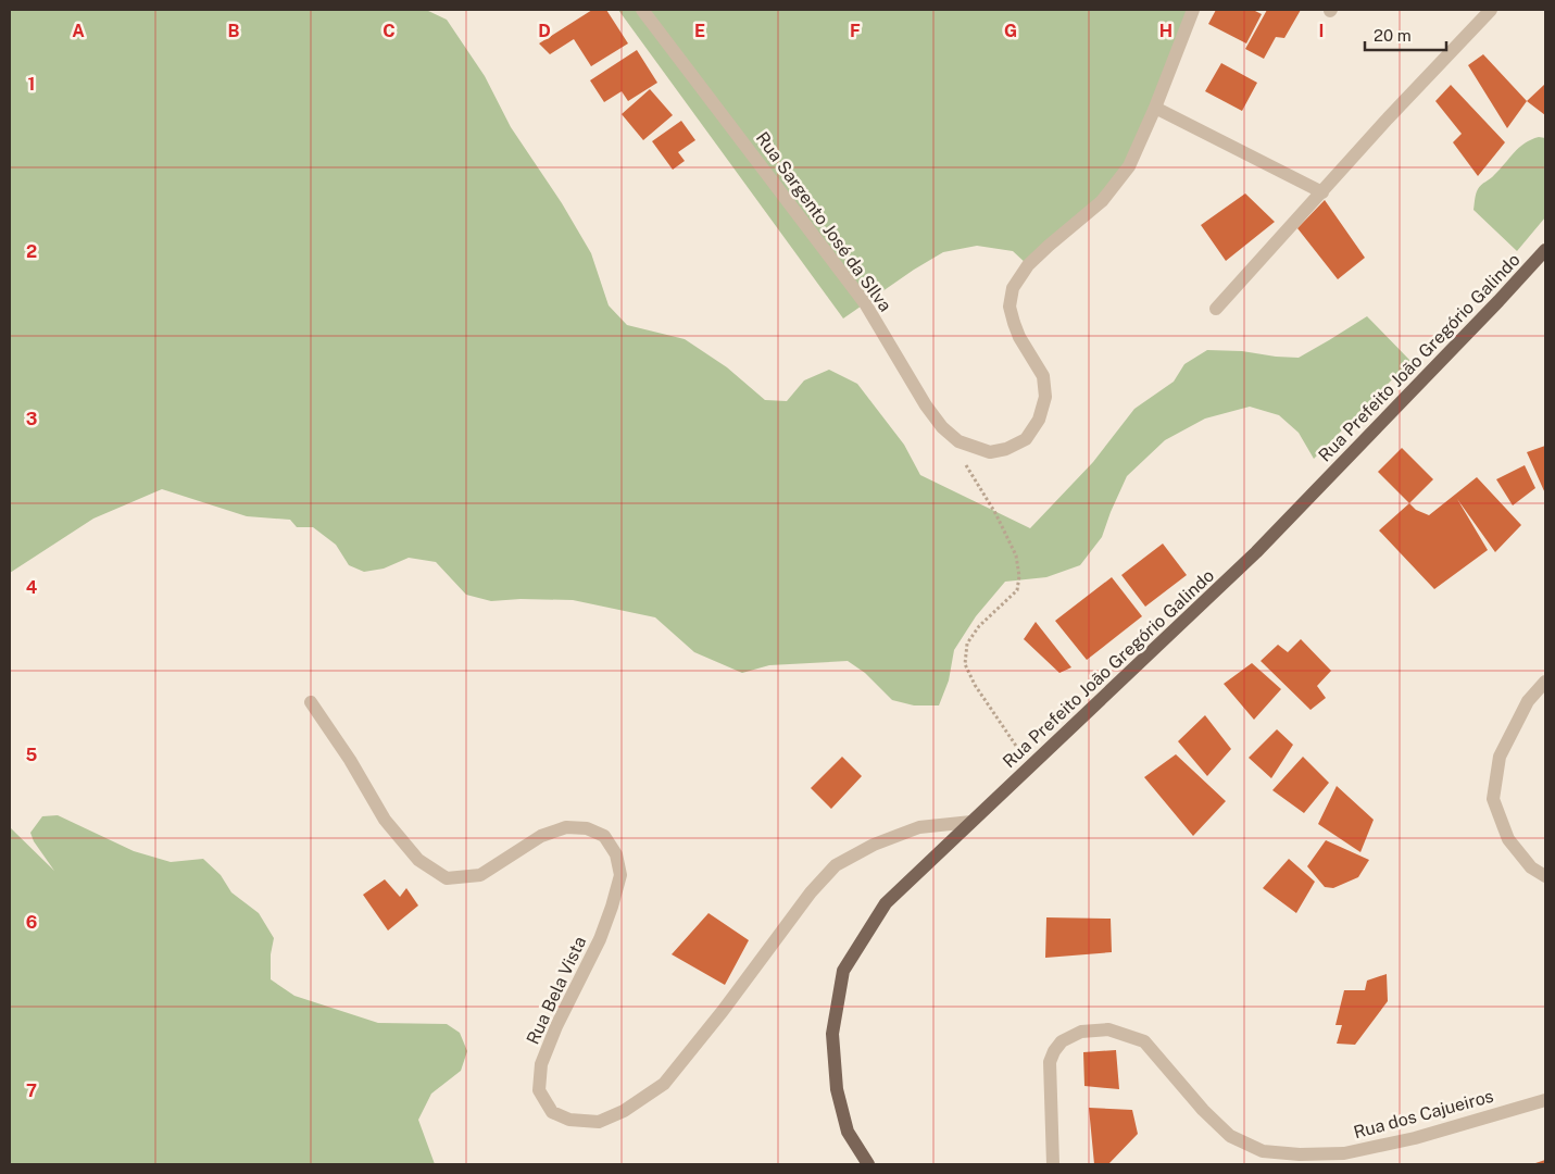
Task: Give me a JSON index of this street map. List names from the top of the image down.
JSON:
{
  "streets": {
    "main road": ["Rua Prefeito João Gregório Galindo"],
    "street": ["Rua Sargento José da SIlva", "Rua Bela Vista", "Rua dos Cajueiros"]
  },
  "crossings": [
    ["Rua Prefeito João Gregório Galindo", "Rua Bela Vista"]
  ],
  "scale_bar": "20 m",
  "grid": {
    "columns": [
      "A",
      "B",
      "C",
      "D",
      "E",
      "F",
      "G",
      "H",
      "I"
    ],
    "rows": [
      "1",
      "2",
      "3",
      "4",
      "5",
      "6",
      "7"
    ]
  }
}
